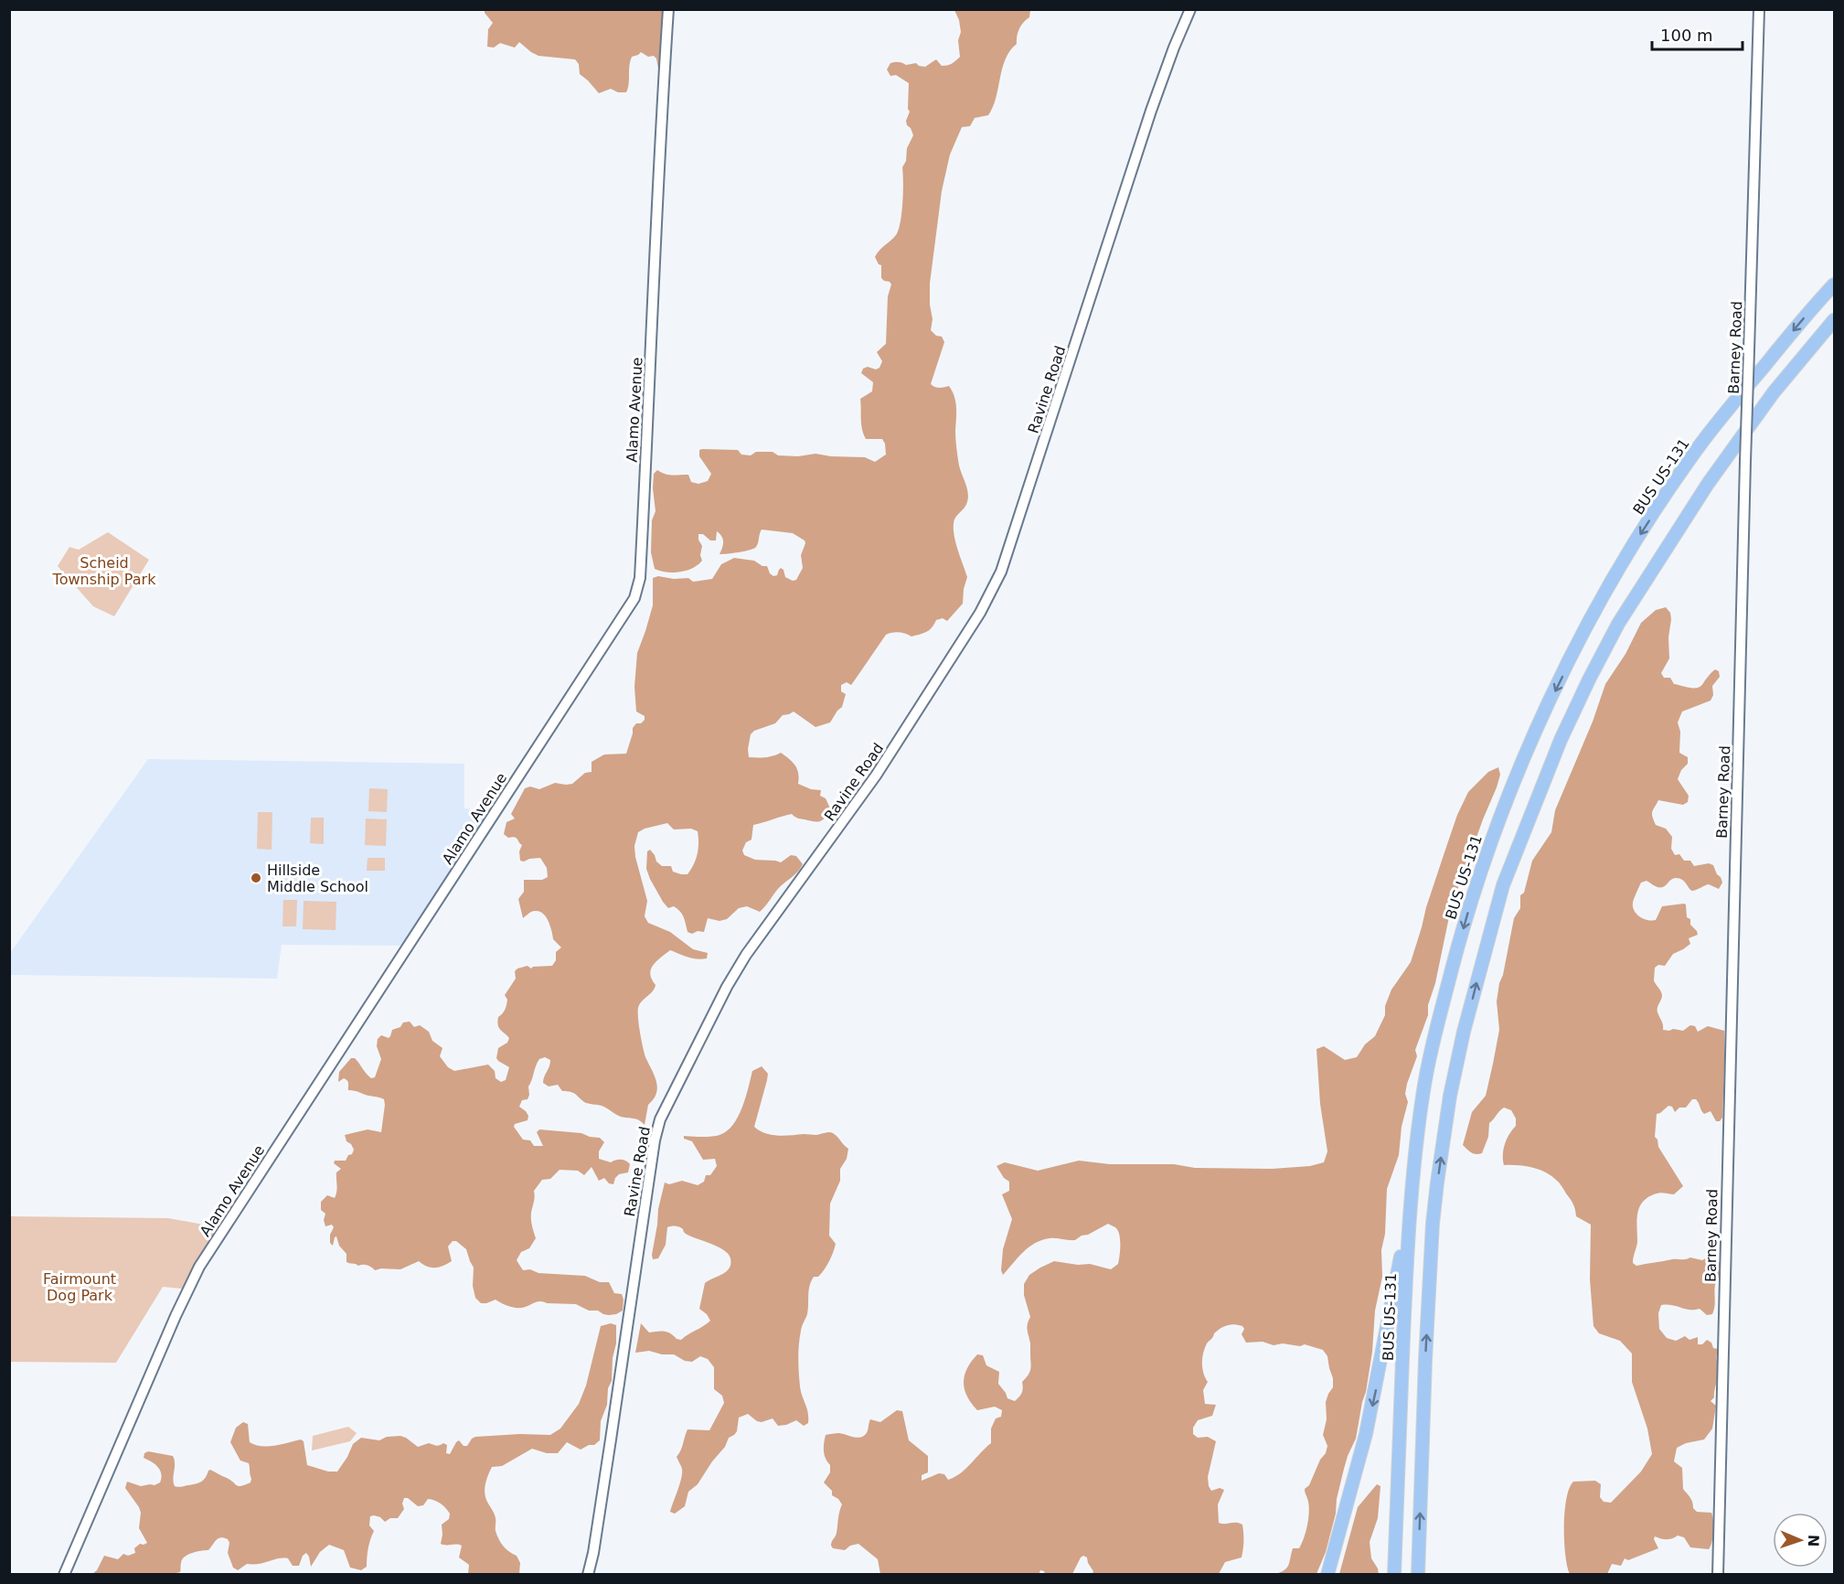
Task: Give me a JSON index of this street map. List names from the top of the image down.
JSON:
{
  "streets": {
    "highway": ["BUS US-131"],
    "street": ["Barney Road", "Ravine Road", "Alamo Avenue"]
  },
  "parks": ["Scheid Township Park", "Fairmount Dog Park"],
  "places": ["Hillside Middle School"],
  "scale_bar": "100 m",
  "north": "right"
}
